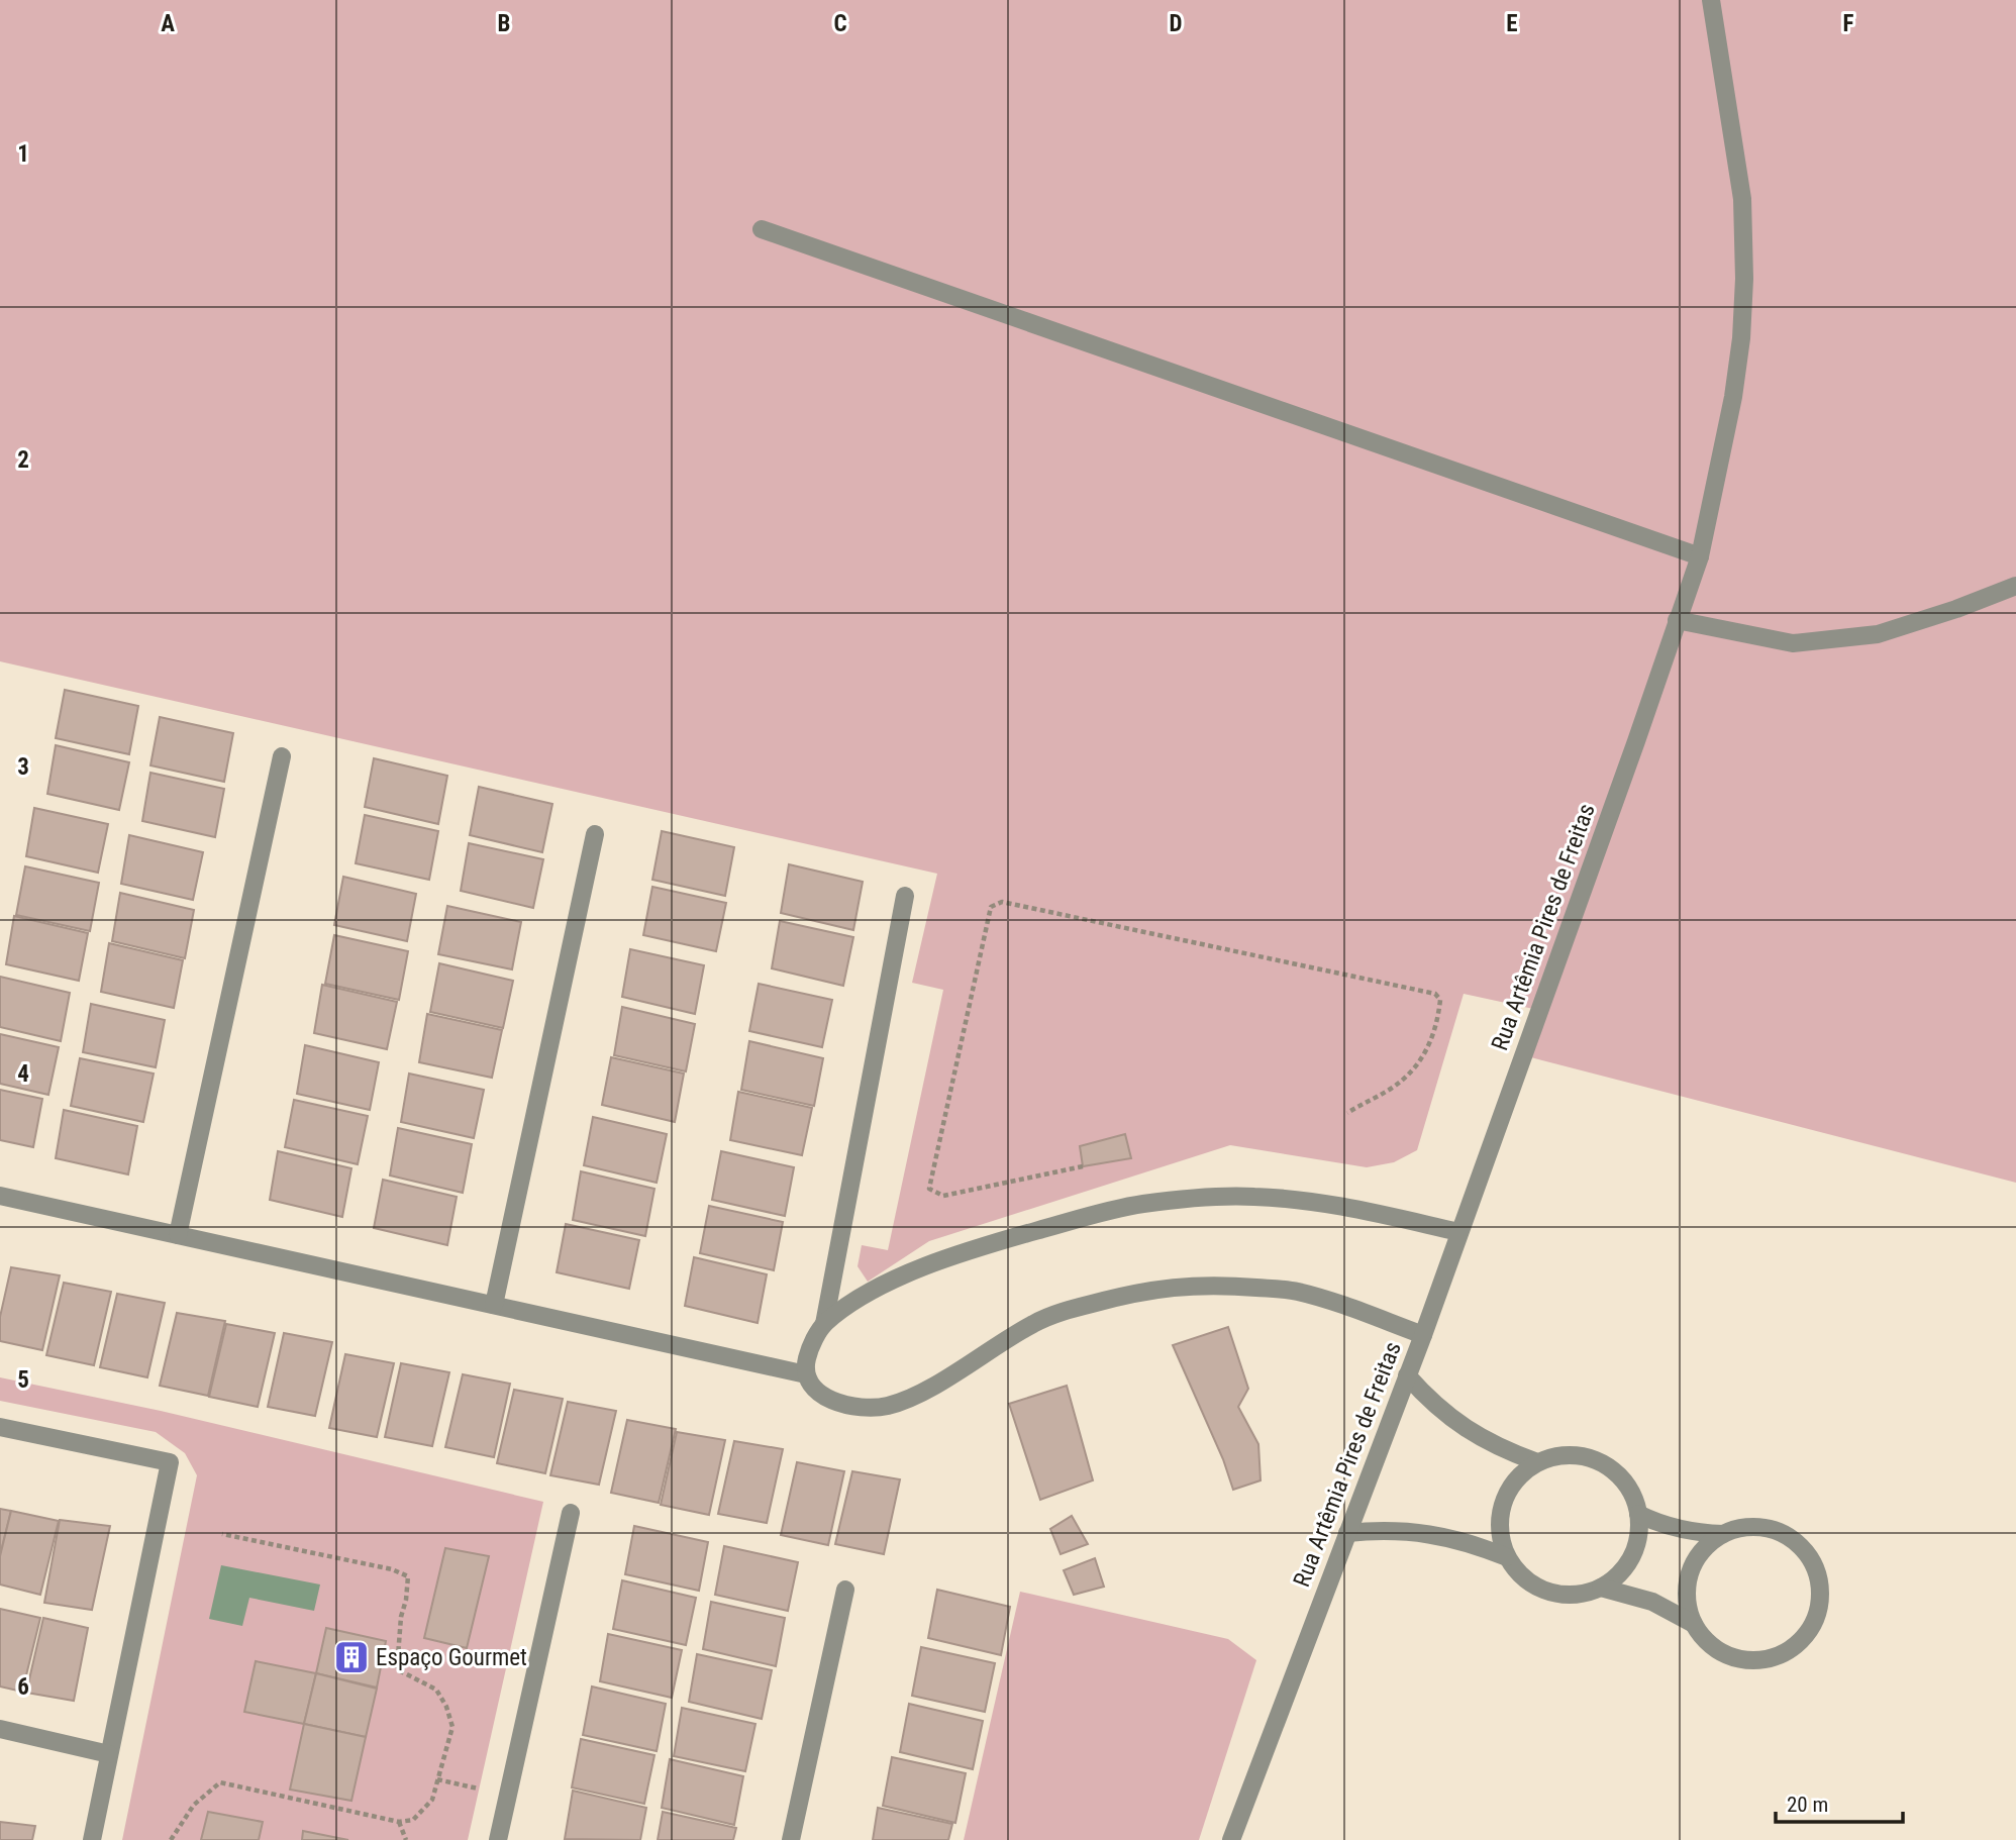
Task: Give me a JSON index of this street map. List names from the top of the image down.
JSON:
{
  "streets": {
    "street": ["Rua Artêmia Pires de Freitas"]
  },
  "places": {
    "building": ["Espaço Gourmet"]
  },
  "scale_bar": "20 m",
  "grid": {
    "columns": [
      "A",
      "B",
      "C",
      "D",
      "E",
      "F"
    ],
    "rows": [
      "1",
      "2",
      "3",
      "4",
      "5",
      "6"
    ]
  }
}
